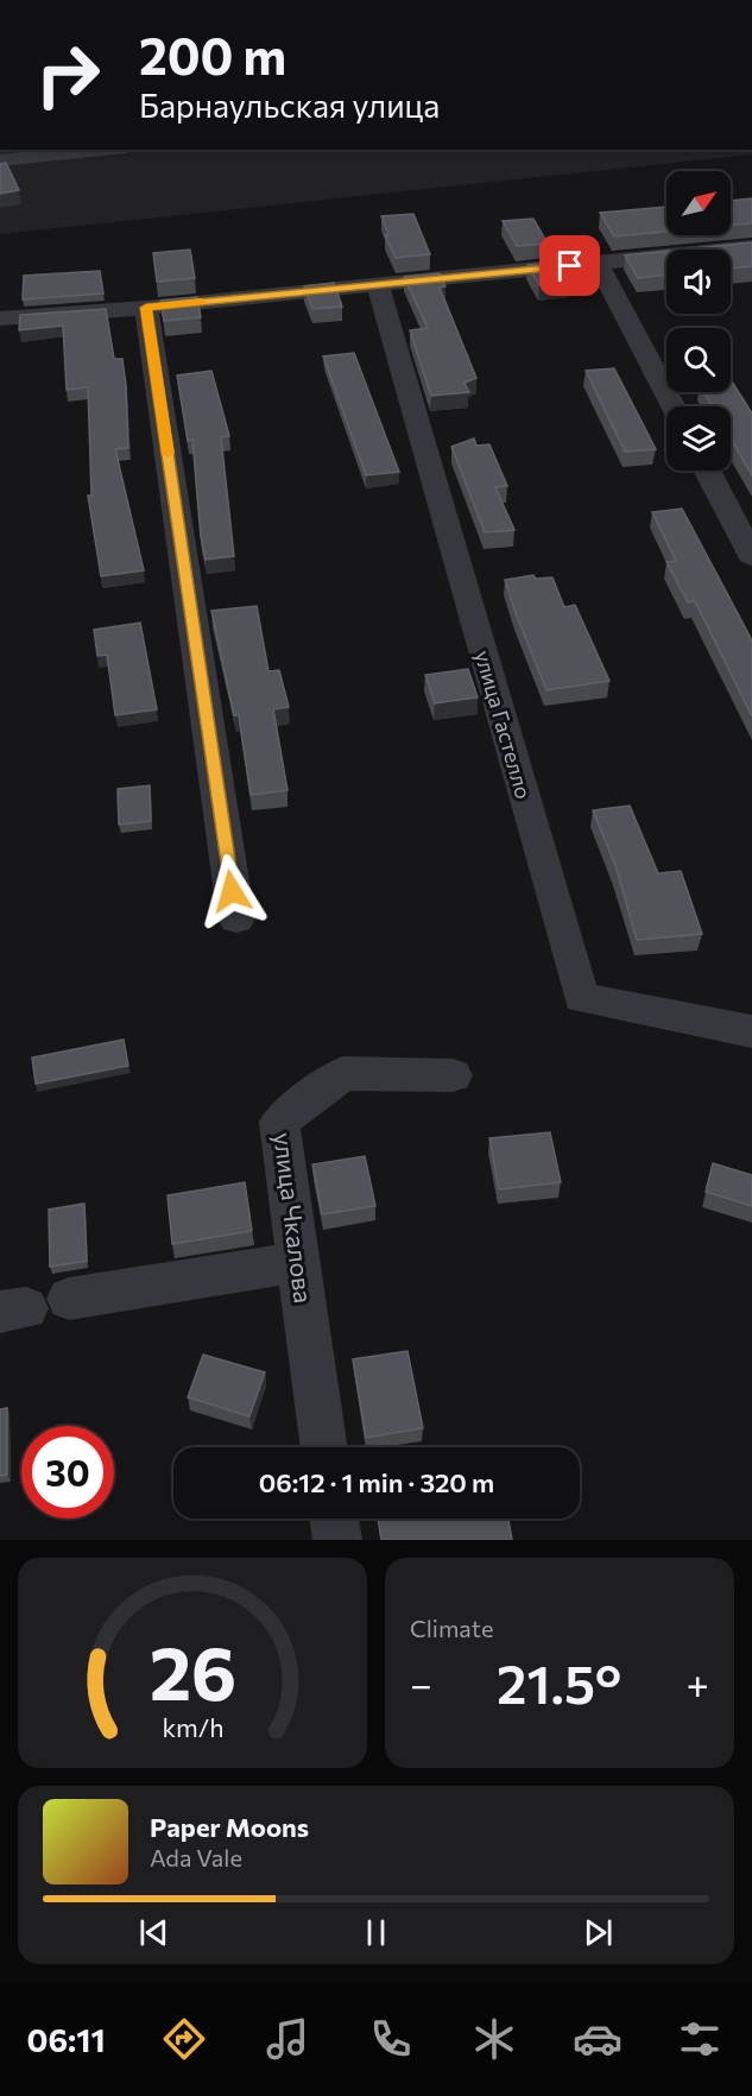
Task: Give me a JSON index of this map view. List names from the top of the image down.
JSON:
{
  "streets": {
    "street": ["улица Гастелло", "улица Чкалова"]
  },
  "north": "top right",
  "page": {
    "turn": ["200 m", "Барнаульская улица"],
    "limit": "30",
    "trip": "06:12 · 1 min · 320 m",
    "tile": "Climate",
    "heat": ["−", "21.5°", "+"],
    "song": ["Paper Moons", "Ada Vale"],
    "tabs": "06:11",
    "gauge": ["26", "km/h"]
  }
}
